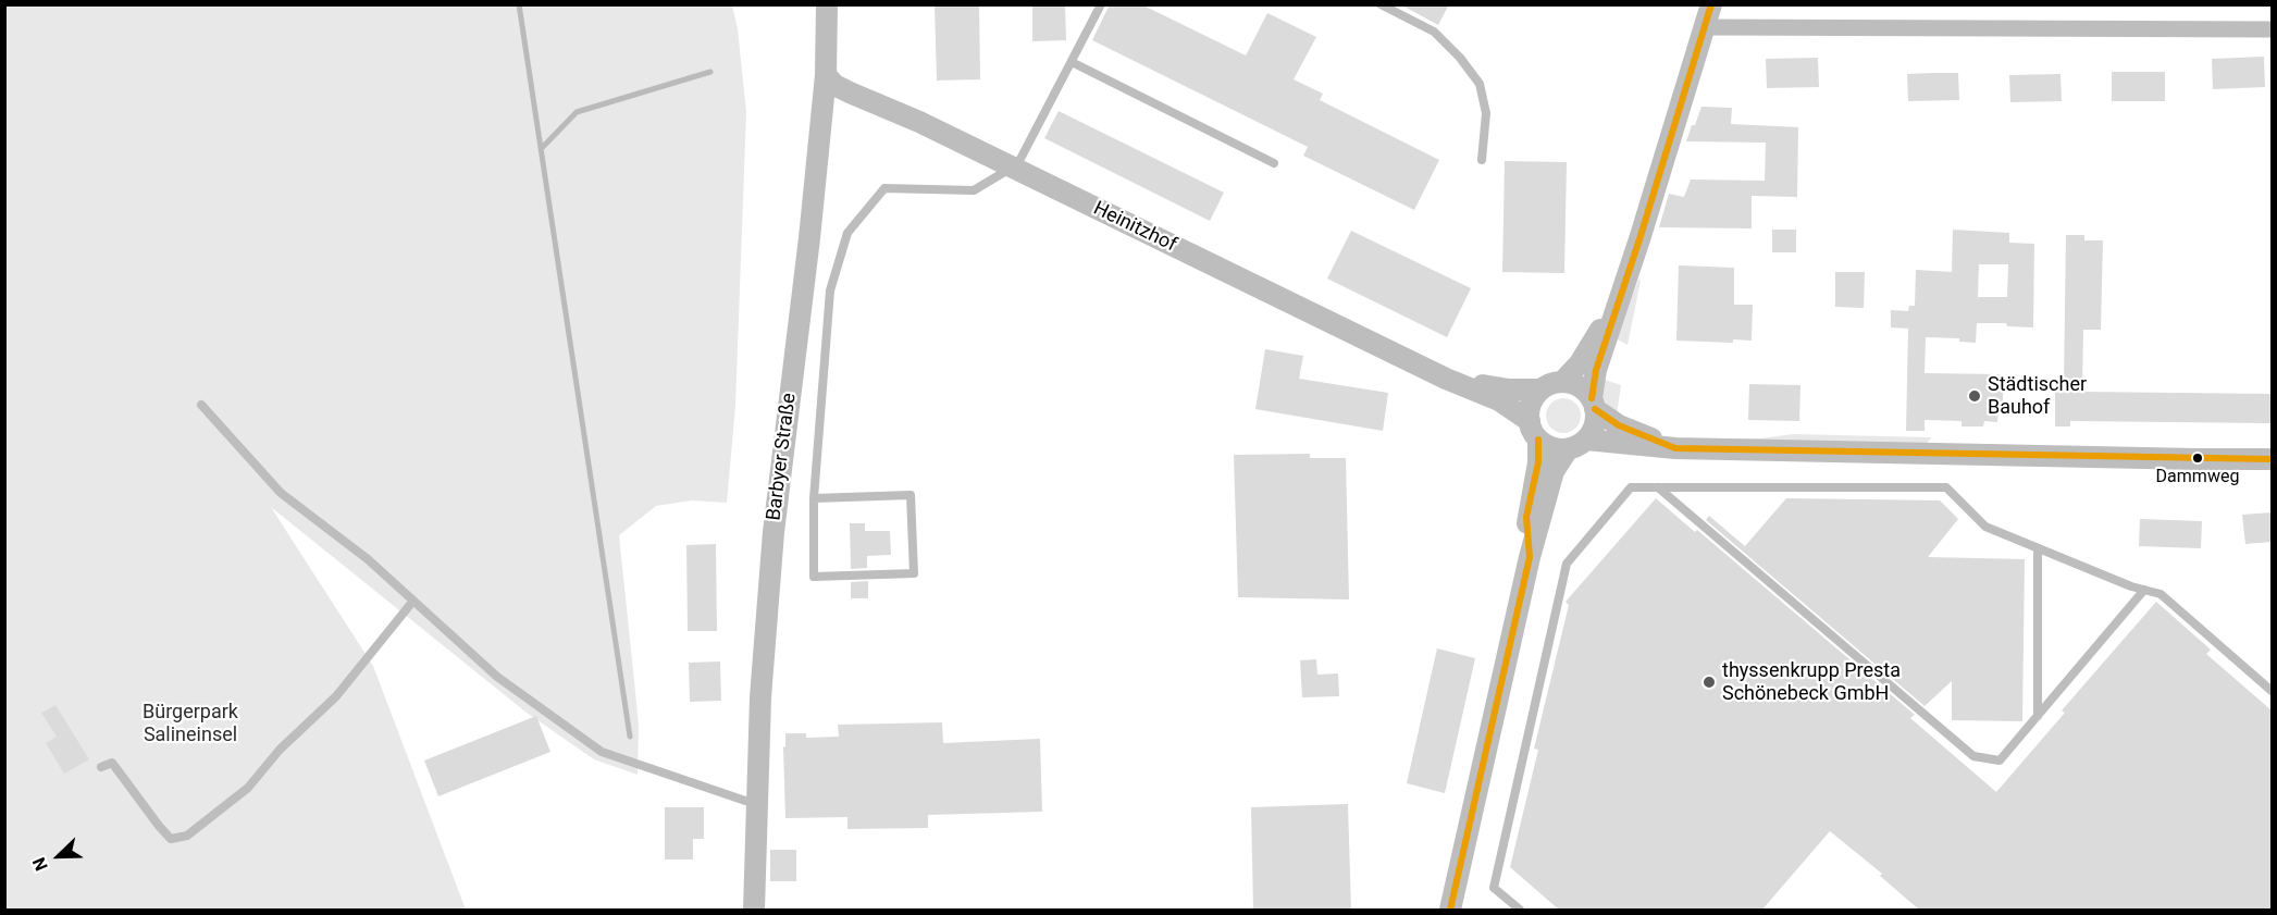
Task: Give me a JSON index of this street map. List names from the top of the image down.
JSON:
{
  "streets": {
    "street": ["Heinitzhof", "Barbyer Straße"]
  },
  "crossings": [
    ["Heinitzhof", "Barbyer Straße"]
  ],
  "parks": ["Bürgerpark Salineinsel"],
  "places": ["Städtischer Bauhof", "Dammweg", "thyssenkrupp Presta Schönebeck GmbH"],
  "north": "bottom left"
}
